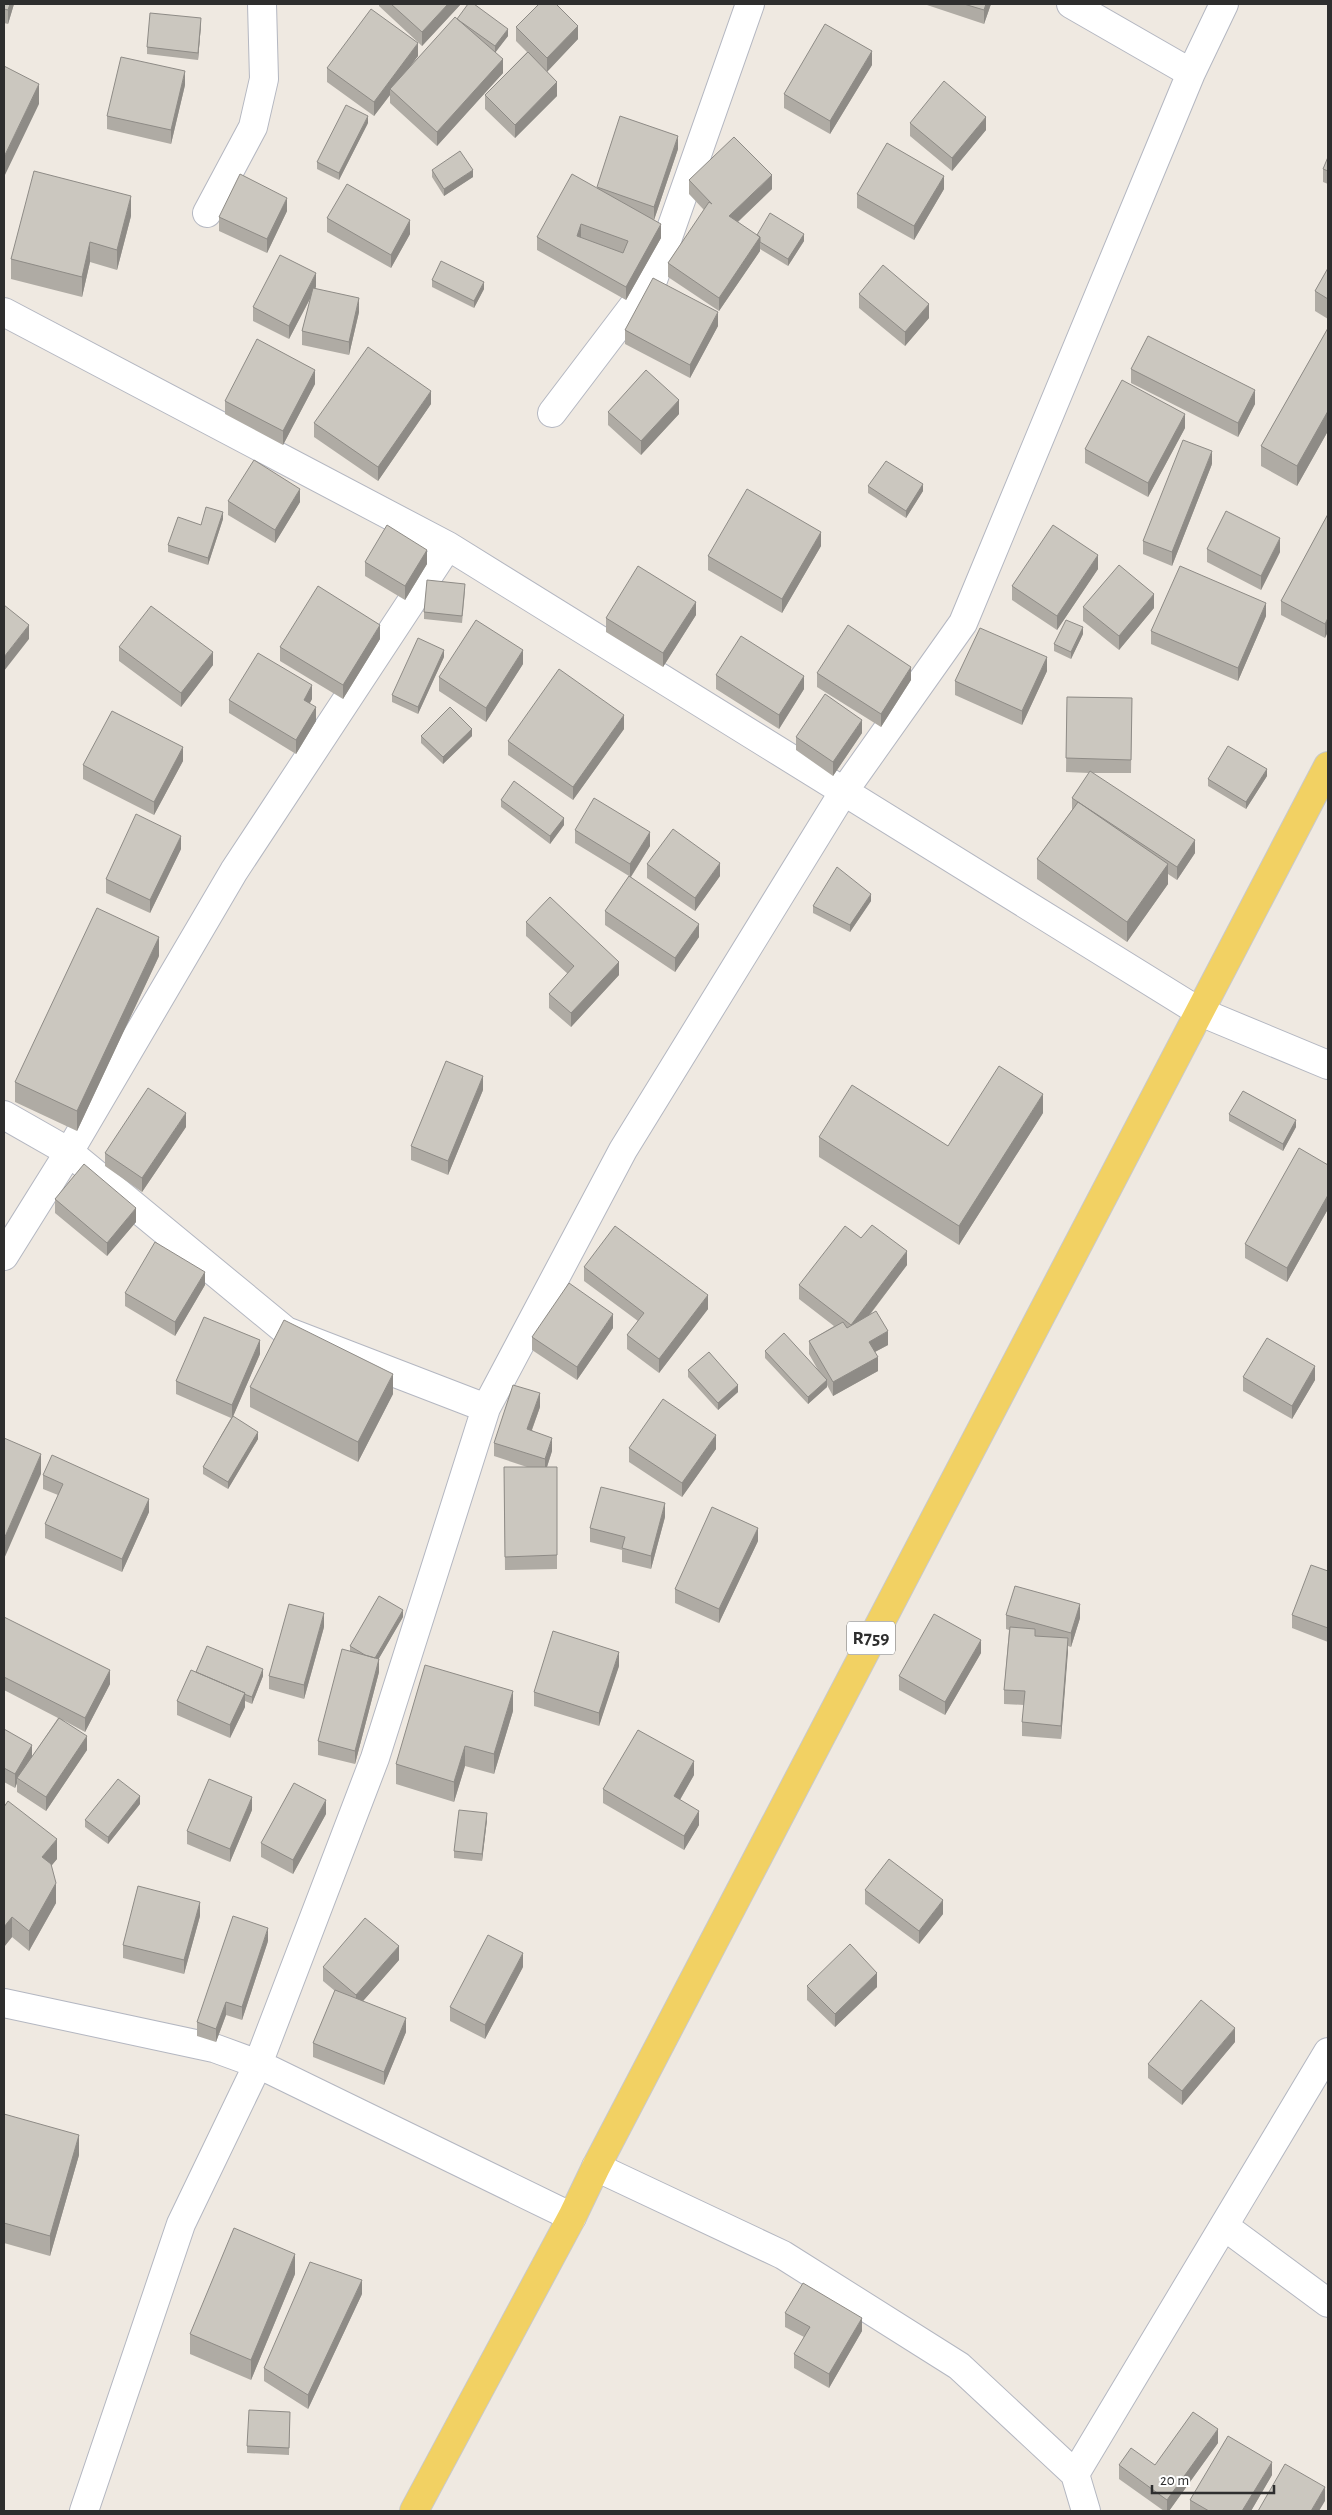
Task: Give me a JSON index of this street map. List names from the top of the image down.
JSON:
{
  "streets": {
    "main road": ["R759"]
  },
  "scale_bar": "20 m"
}
